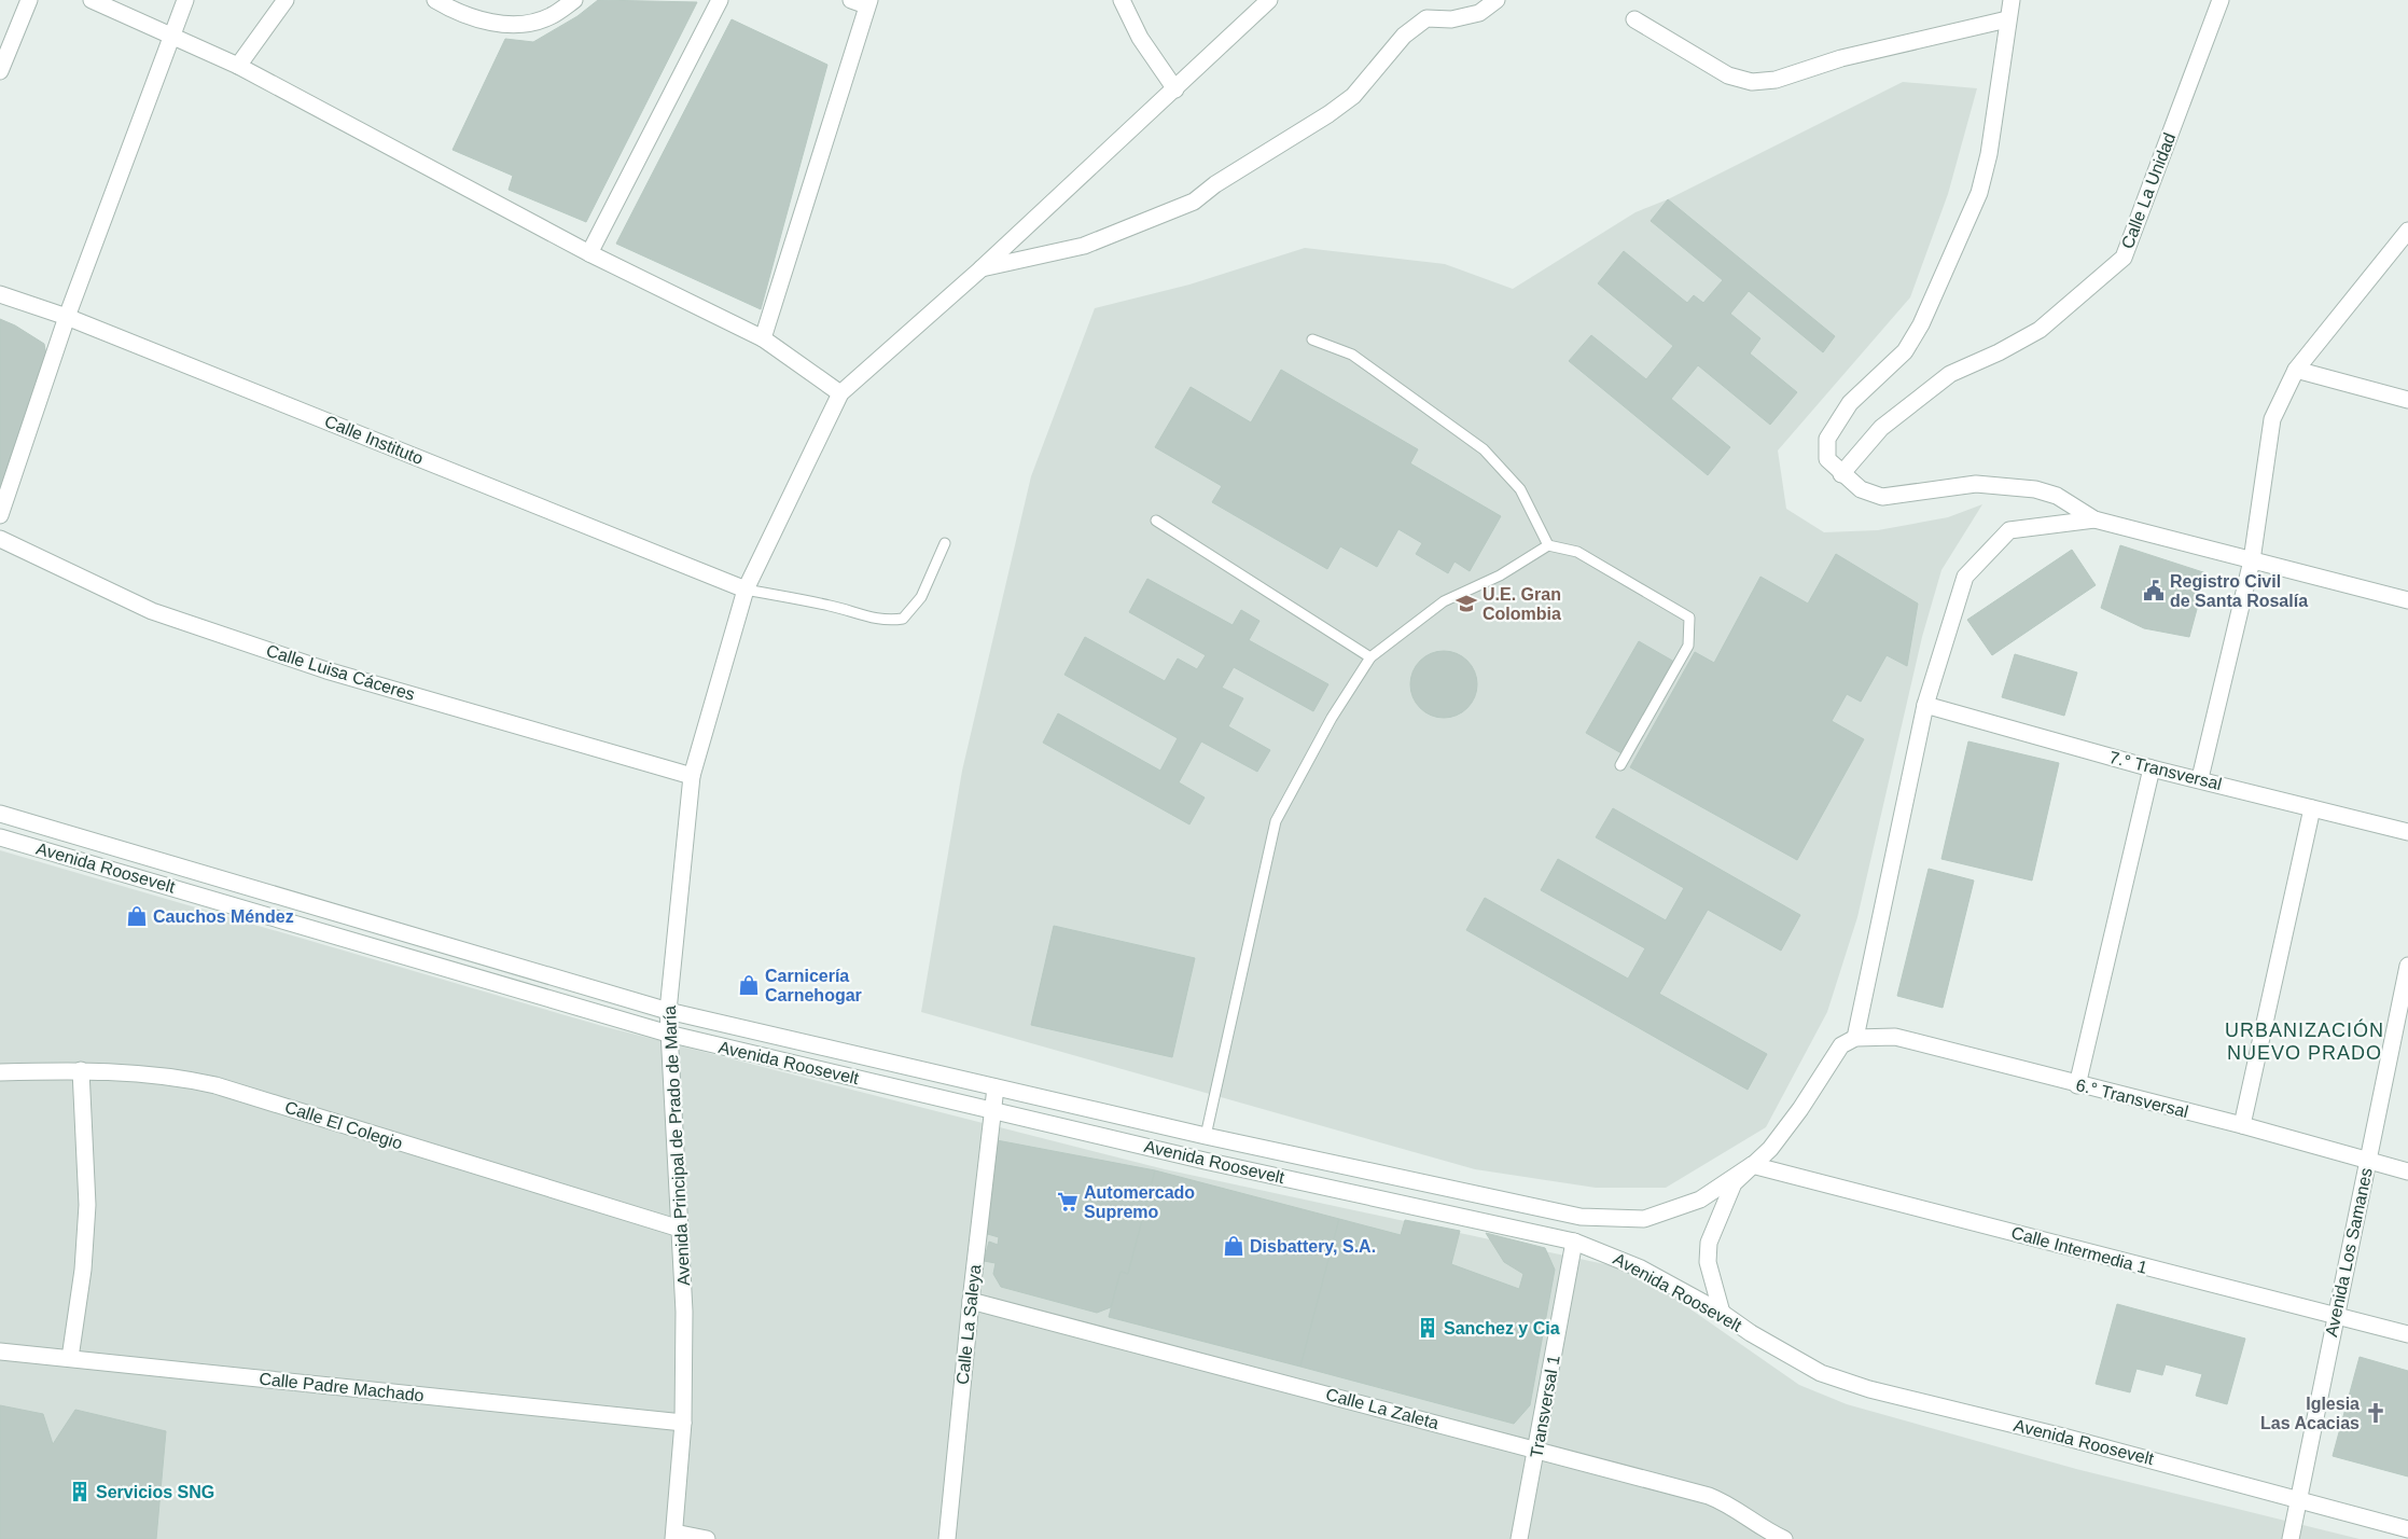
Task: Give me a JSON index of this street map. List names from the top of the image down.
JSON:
{
  "streets": {
    "street": [
      "Calle La Unidad",
      "Calle Instituto",
      "Calle Luisa Cáceres",
      "7.° Transversal",
      "Avenida Roosevelt",
      "6.° Transversal",
      "Calle El Colegio",
      "Avenida Principal de Prado de María",
      "Calle Intermedia 1",
      "Avenida Los Samanes",
      "Calle La Saleya",
      "Calle Padre Machado",
      "Transversal 1",
      "Calle La Zaleta"
    ]
  },
  "crossings": [
    ["Calle Instituto", "Avenida Principal de Prado de María"],
    ["Calle Luisa Cáceres", "Avenida Principal de Prado de María"],
    ["Avenida Roosevelt", "Avenida Principal de Prado de María"],
    ["Avenida Roosevelt", "Calle Intermedia 1"],
    ["Avenida Roosevelt", "Avenida Los Samanes"],
    ["Avenida Roosevelt", "Calle La Saleya"],
    ["Avenida Roosevelt", "Transversal 1"],
    ["6.° Transversal", "Avenida Los Samanes"],
    ["Calle El Colegio", "Avenida Principal de Prado de María"],
    ["Avenida Principal de Prado de María", "Calle Padre Machado"],
    ["Calle Intermedia 1", "Avenida Los Samanes"],
    ["Calle La Saleya", "Calle La Zaleta"],
    ["Transversal 1", "Calle La Zaleta"]
  ],
  "districts": ["URBANIZACIÓN NUEVO PRADO"],
  "places": {
    "public building": ["Registro Civil de Santa Rosalía"],
    "school or university": ["U.E. Gran Colombia"],
    "shop": ["Cauchos Méndez", "Carnicería Carnehogar", "Disbattery, S.A."],
    "supermarket": ["Automercado Supremo"],
    "building": ["Sanchez y Cia", "Servicios SNG"],
    "church": ["Iglesia Las Acacias"]
  }
}
